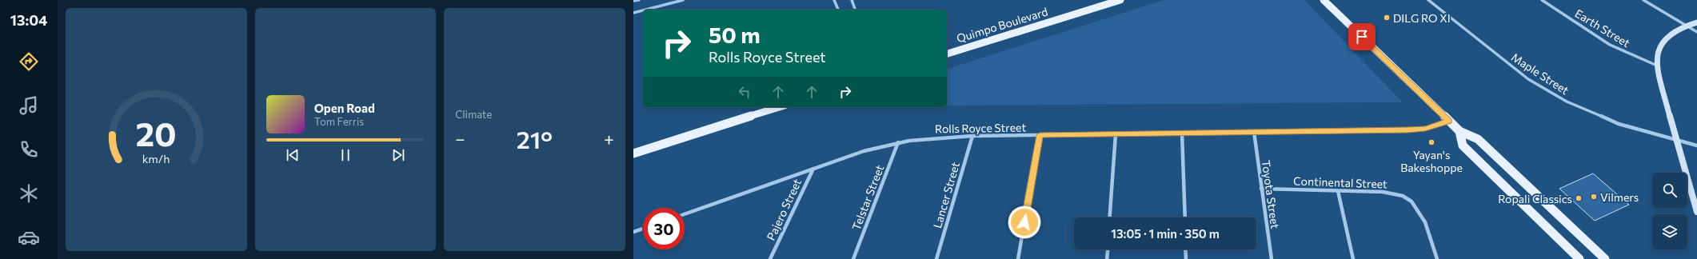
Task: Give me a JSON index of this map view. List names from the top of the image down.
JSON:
{
  "streets": {
    "main road": ["Quimpo Boulevard"],
    "street": [
      "Earth Street",
      "Maple Street",
      "Rolls Royce Street",
      "Continental Street",
      "Toyota Street",
      "Lancer Street",
      "Telstar Street",
      "Pajero Street"
    ]
  },
  "crossings": [
    ["Rolls Royce Street", "Toyota Street"],
    ["Rolls Royce Street", "Lancer Street"],
    ["Rolls Royce Street", "Telstar Street"],
    ["Rolls Royce Street", "Pajero Street"],
    ["Continental Street", "Toyota Street"]
  ],
  "places": [
    "DILG RO XI",
    "Yayan's Bakeshoppe",
    "Vilmers",
    "Ropali Classics"
  ],
  "page": {
    "tabs": "13:04",
    "tile": "Climate",
    "turn": ["50 m", "Rolls Royce Street"],
    "song": ["Open Road", "Tom Ferris"],
    "heat": ["−", "21°", "+"],
    "limit": "30",
    "trip": "13:05 · 1 min · 350 m",
    "gauge": ["20", "km/h"]
  }
}
